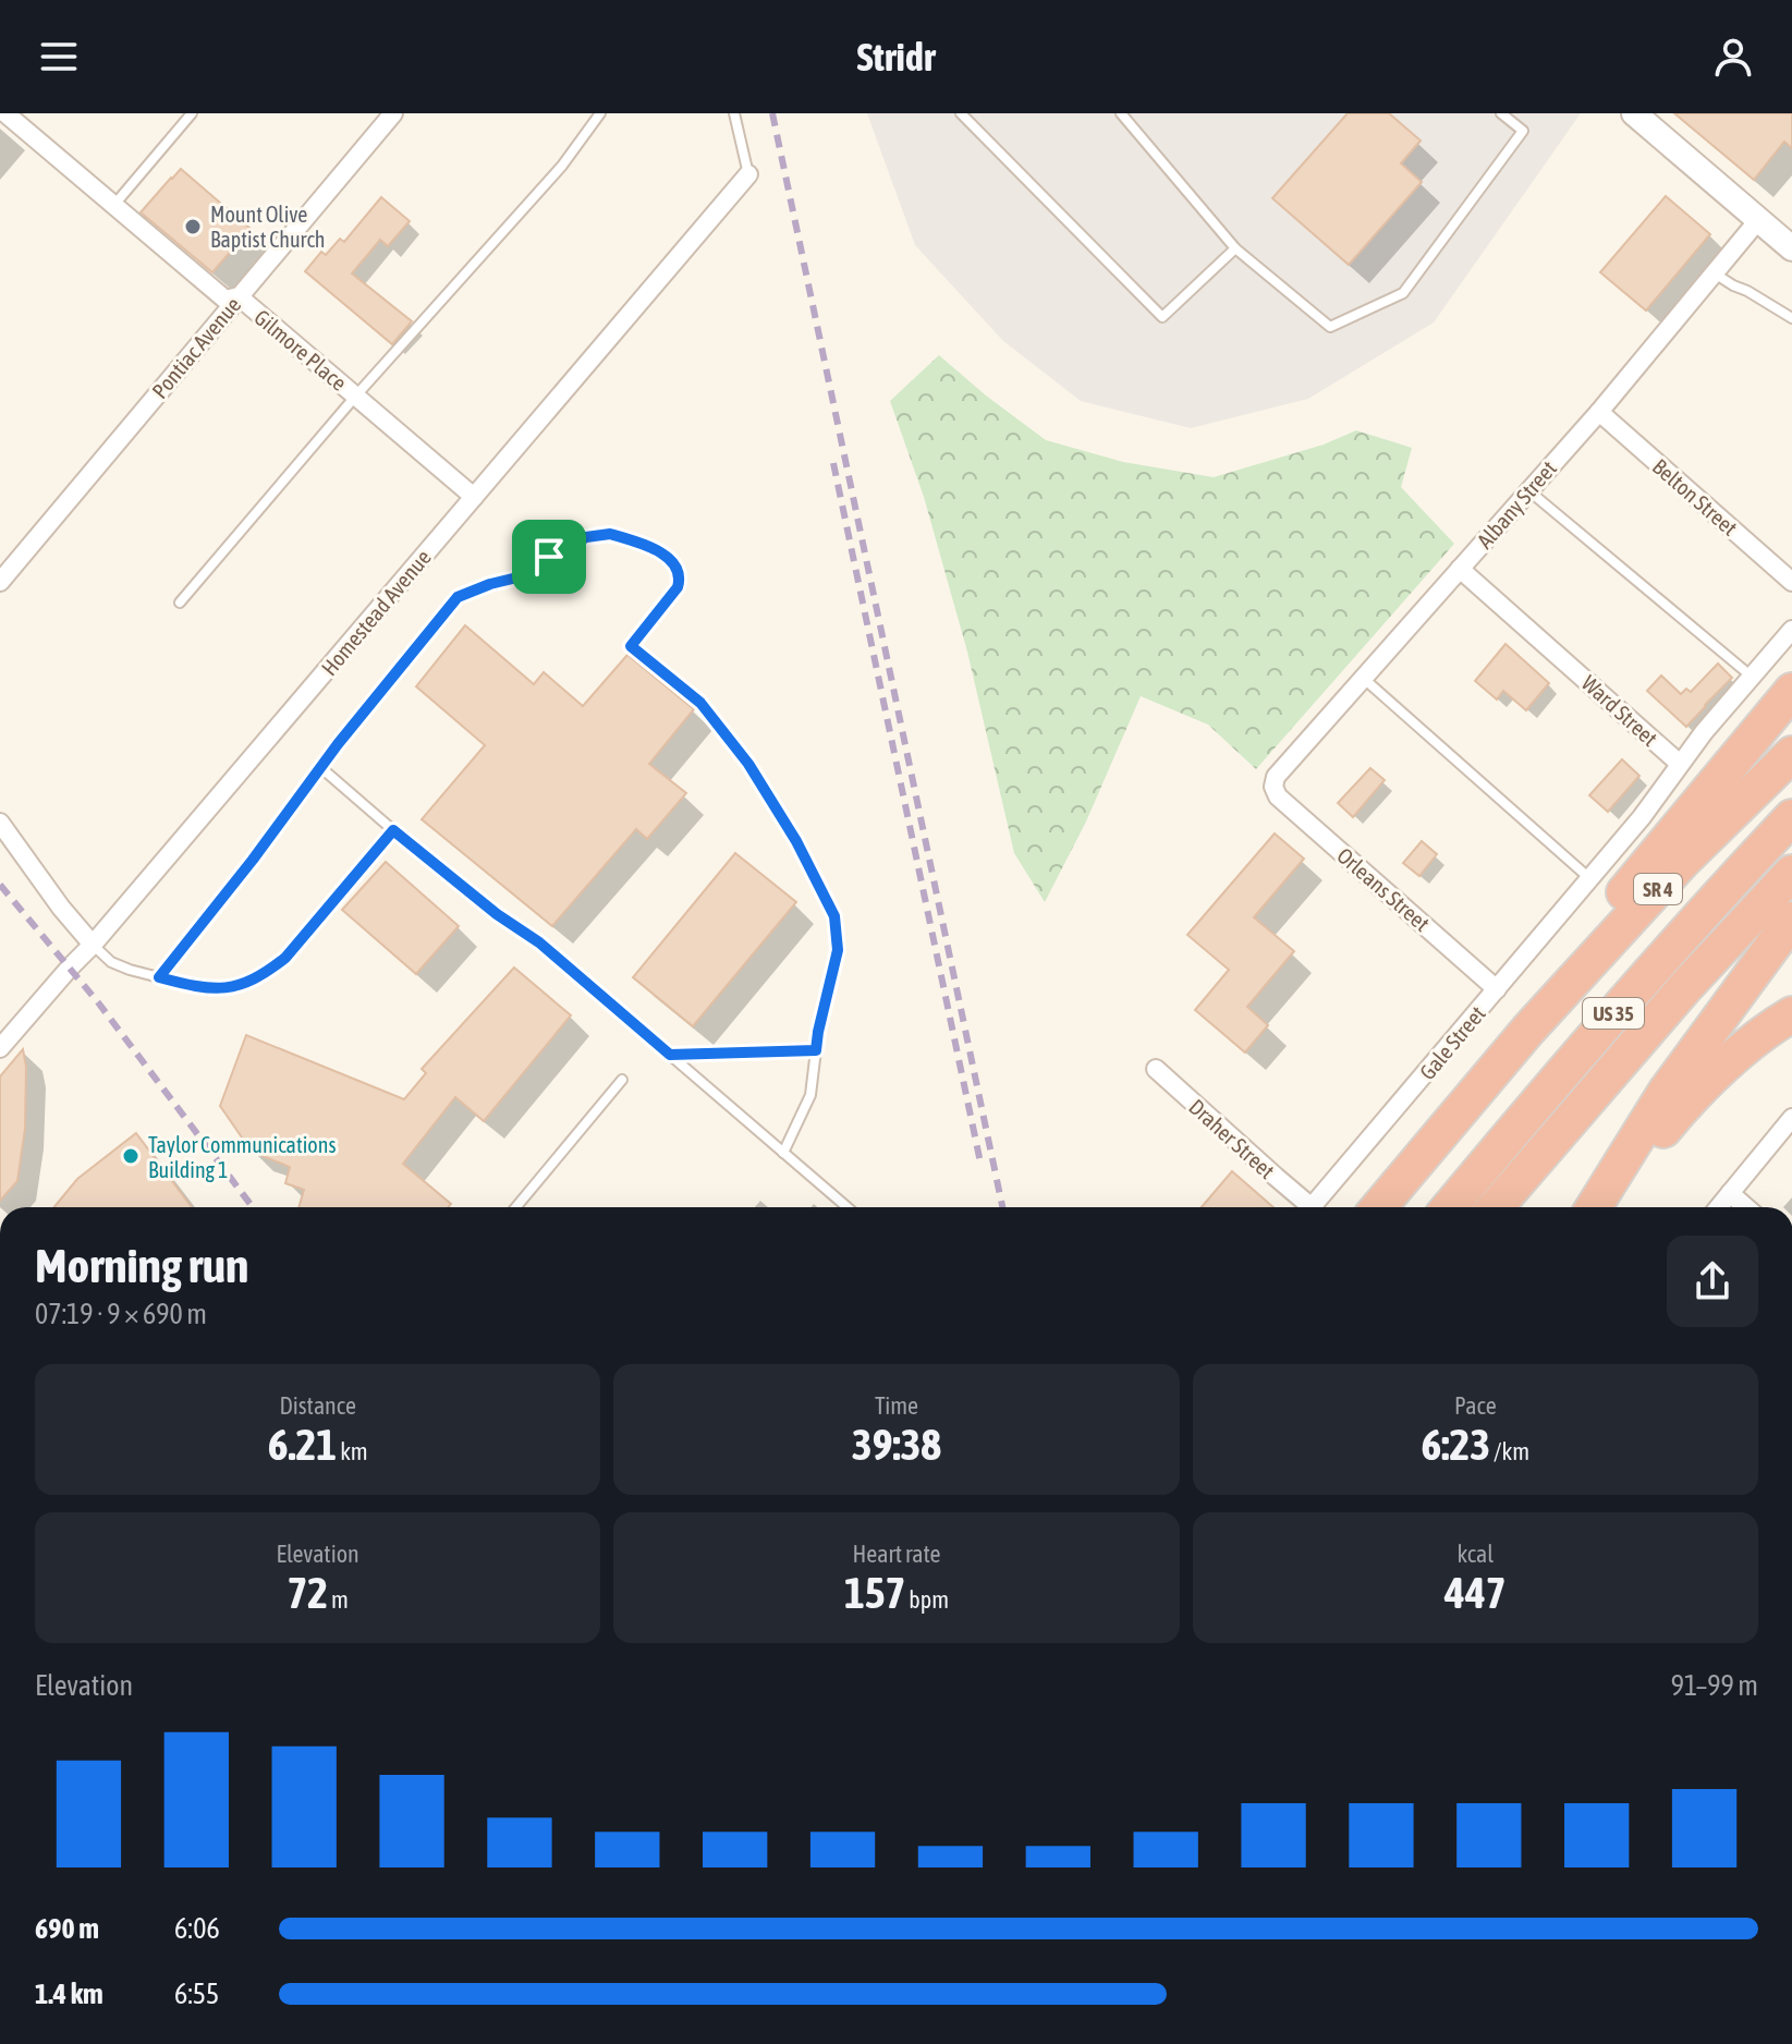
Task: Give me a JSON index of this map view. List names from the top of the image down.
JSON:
{
  "streets": {
    "highway": ["SR 4", "US 35"],
    "street": [
      "Pontiac Avenue",
      "Gilmore Place",
      "Belton Street",
      "Albany Street",
      "Homestead Avenue",
      "Ward Street",
      "Orleans Street",
      "Gale Street",
      "Draher Street"
    ]
  },
  "crossings": [
    ["Pontiac Avenue", "Gilmore Place"],
    ["Gilmore Place", "Homestead Avenue"],
    ["Belton Street", "Albany Street"],
    ["Albany Street", "Ward Street"],
    ["Albany Street", "Orleans Street"],
    ["Orleans Street", "Gale Street"]
  ],
  "places": ["Mount Olive Baptist Church", "Taylor Communications Building 1"],
  "page": {
    "header": "Stridr",
    "heading": ["Morning run", "07:19 · 9 × 690 m"],
    "stats": [
      ["Distance", "6.21 km"],
      ["Time", "39:38"],
      ["Pace", "6:23 /km"],
      ["Elevation", "72 m"],
      ["Heart rate", "157 bpm"],
      ["kcal", "447"]
    ],
    "chart": ["Elevation", "91–99 m"],
    "list": [
      {
        "name": "690 m",
        "note": "6:06"
      },
      {
        "name": "1.4 km",
        "note": "6:55"
      }
    ]
  }
}
